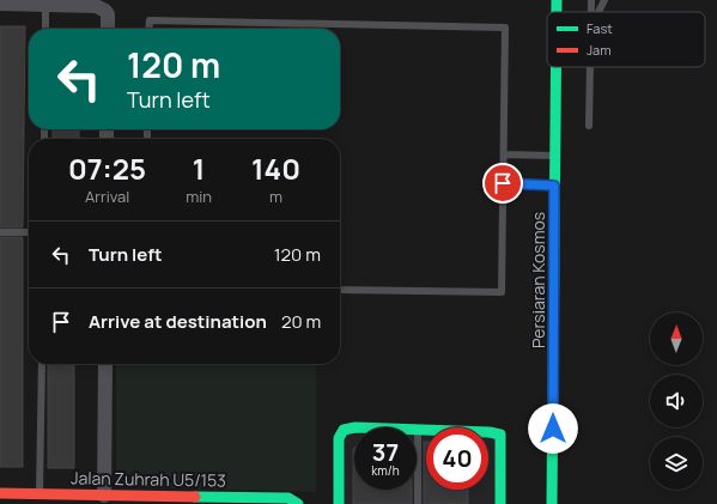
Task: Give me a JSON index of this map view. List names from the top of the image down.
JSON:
{
  "streets": {
    "street": ["Persiaran Kosmos", "Jalan Zuhrah U5/153"]
  },
  "legend": ["Fast", "Jam"],
  "north": "top",
  "page": {
    "turn": ["120 m", "Turn left"],
    "eta": [
      "07:25",
      "Arrival",
      "1",
      "min",
      "140",
      "m"
    ],
    "list": [
      {
        "name": "Turn left",
        "value": "120 m"
      },
      {
        "name": "Arrive at destination",
        "value": "20 m"
      }
    ],
    "speed": "37 km/h",
    "limit": "40"
  }
}
